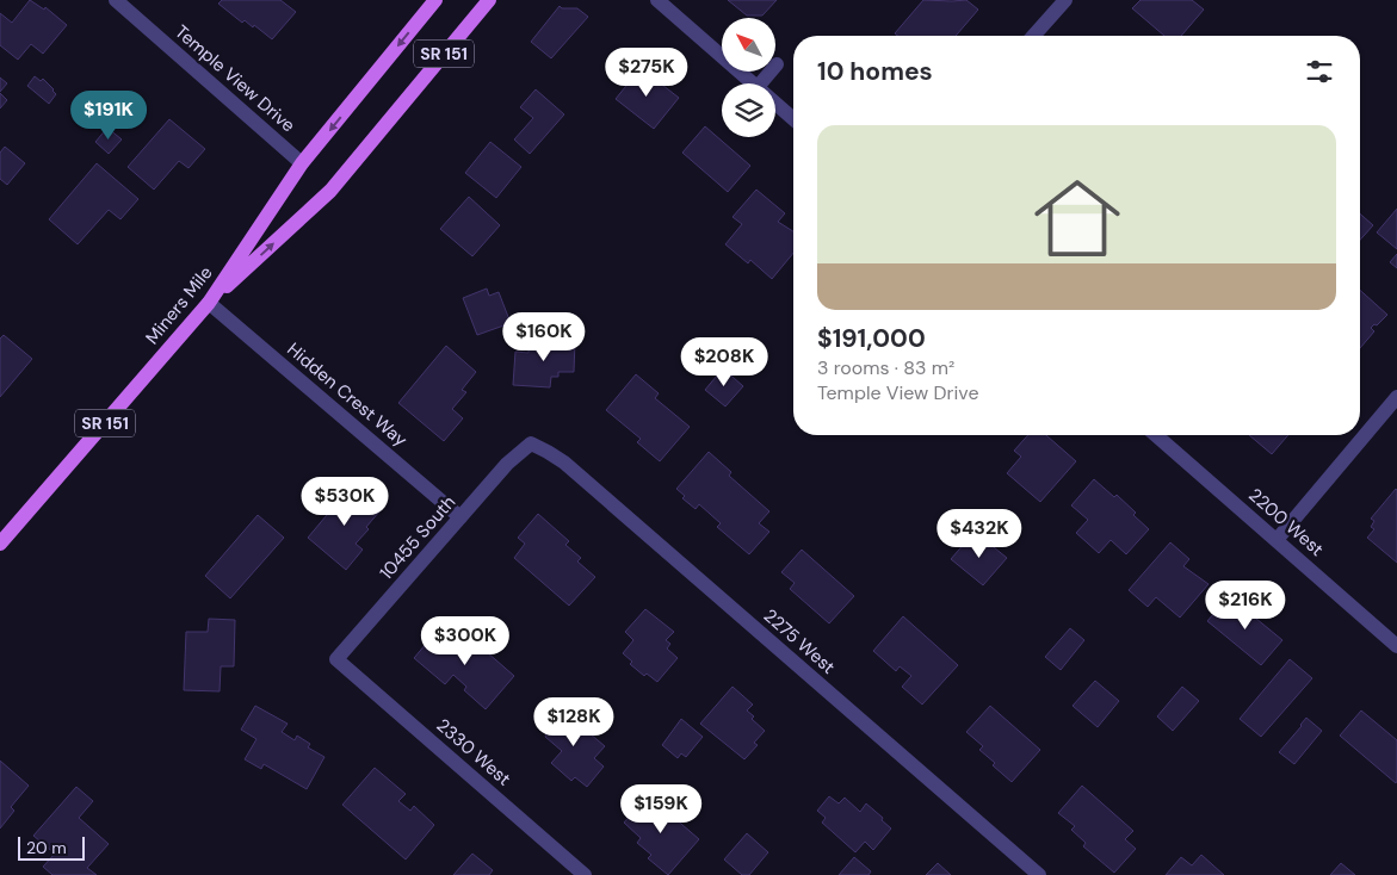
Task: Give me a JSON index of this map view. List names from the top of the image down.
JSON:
{
  "streets": {
    "main road": ["SR 151", "Miners Mile"],
    "street": [
      "Temple View Drive",
      "Hidden Crest Way",
      "2200 West",
      "10455 South",
      "2275 West",
      "2330 West"
    ]
  },
  "crossings": [
    ["SR 151", "Miners Mile"],
    ["SR 151", "Hidden Crest Way"],
    ["Temple View Drive", "Miners Mile"],
    ["Miners Mile", "Hidden Crest Way"],
    ["Hidden Crest Way", "10455 South"],
    ["10455 South", "2275 West"],
    ["10455 South", "2330 West"]
  ],
  "scale_bar": "20 m",
  "north": "top left",
  "page": {
    "heading": "10 homes",
    "price": [
      "$275K",
      "$191K",
      "$160K",
      "$208K",
      "$530K",
      "$432K",
      "$216K",
      "$300K",
      "$128K",
      "$159K"
    ],
    "list": [
      {
        "name": "$191,000",
        "note": "3 rooms · 83 m² · Temple View Drive"
      }
    ],
    "scale": "20 m"
  }
}
